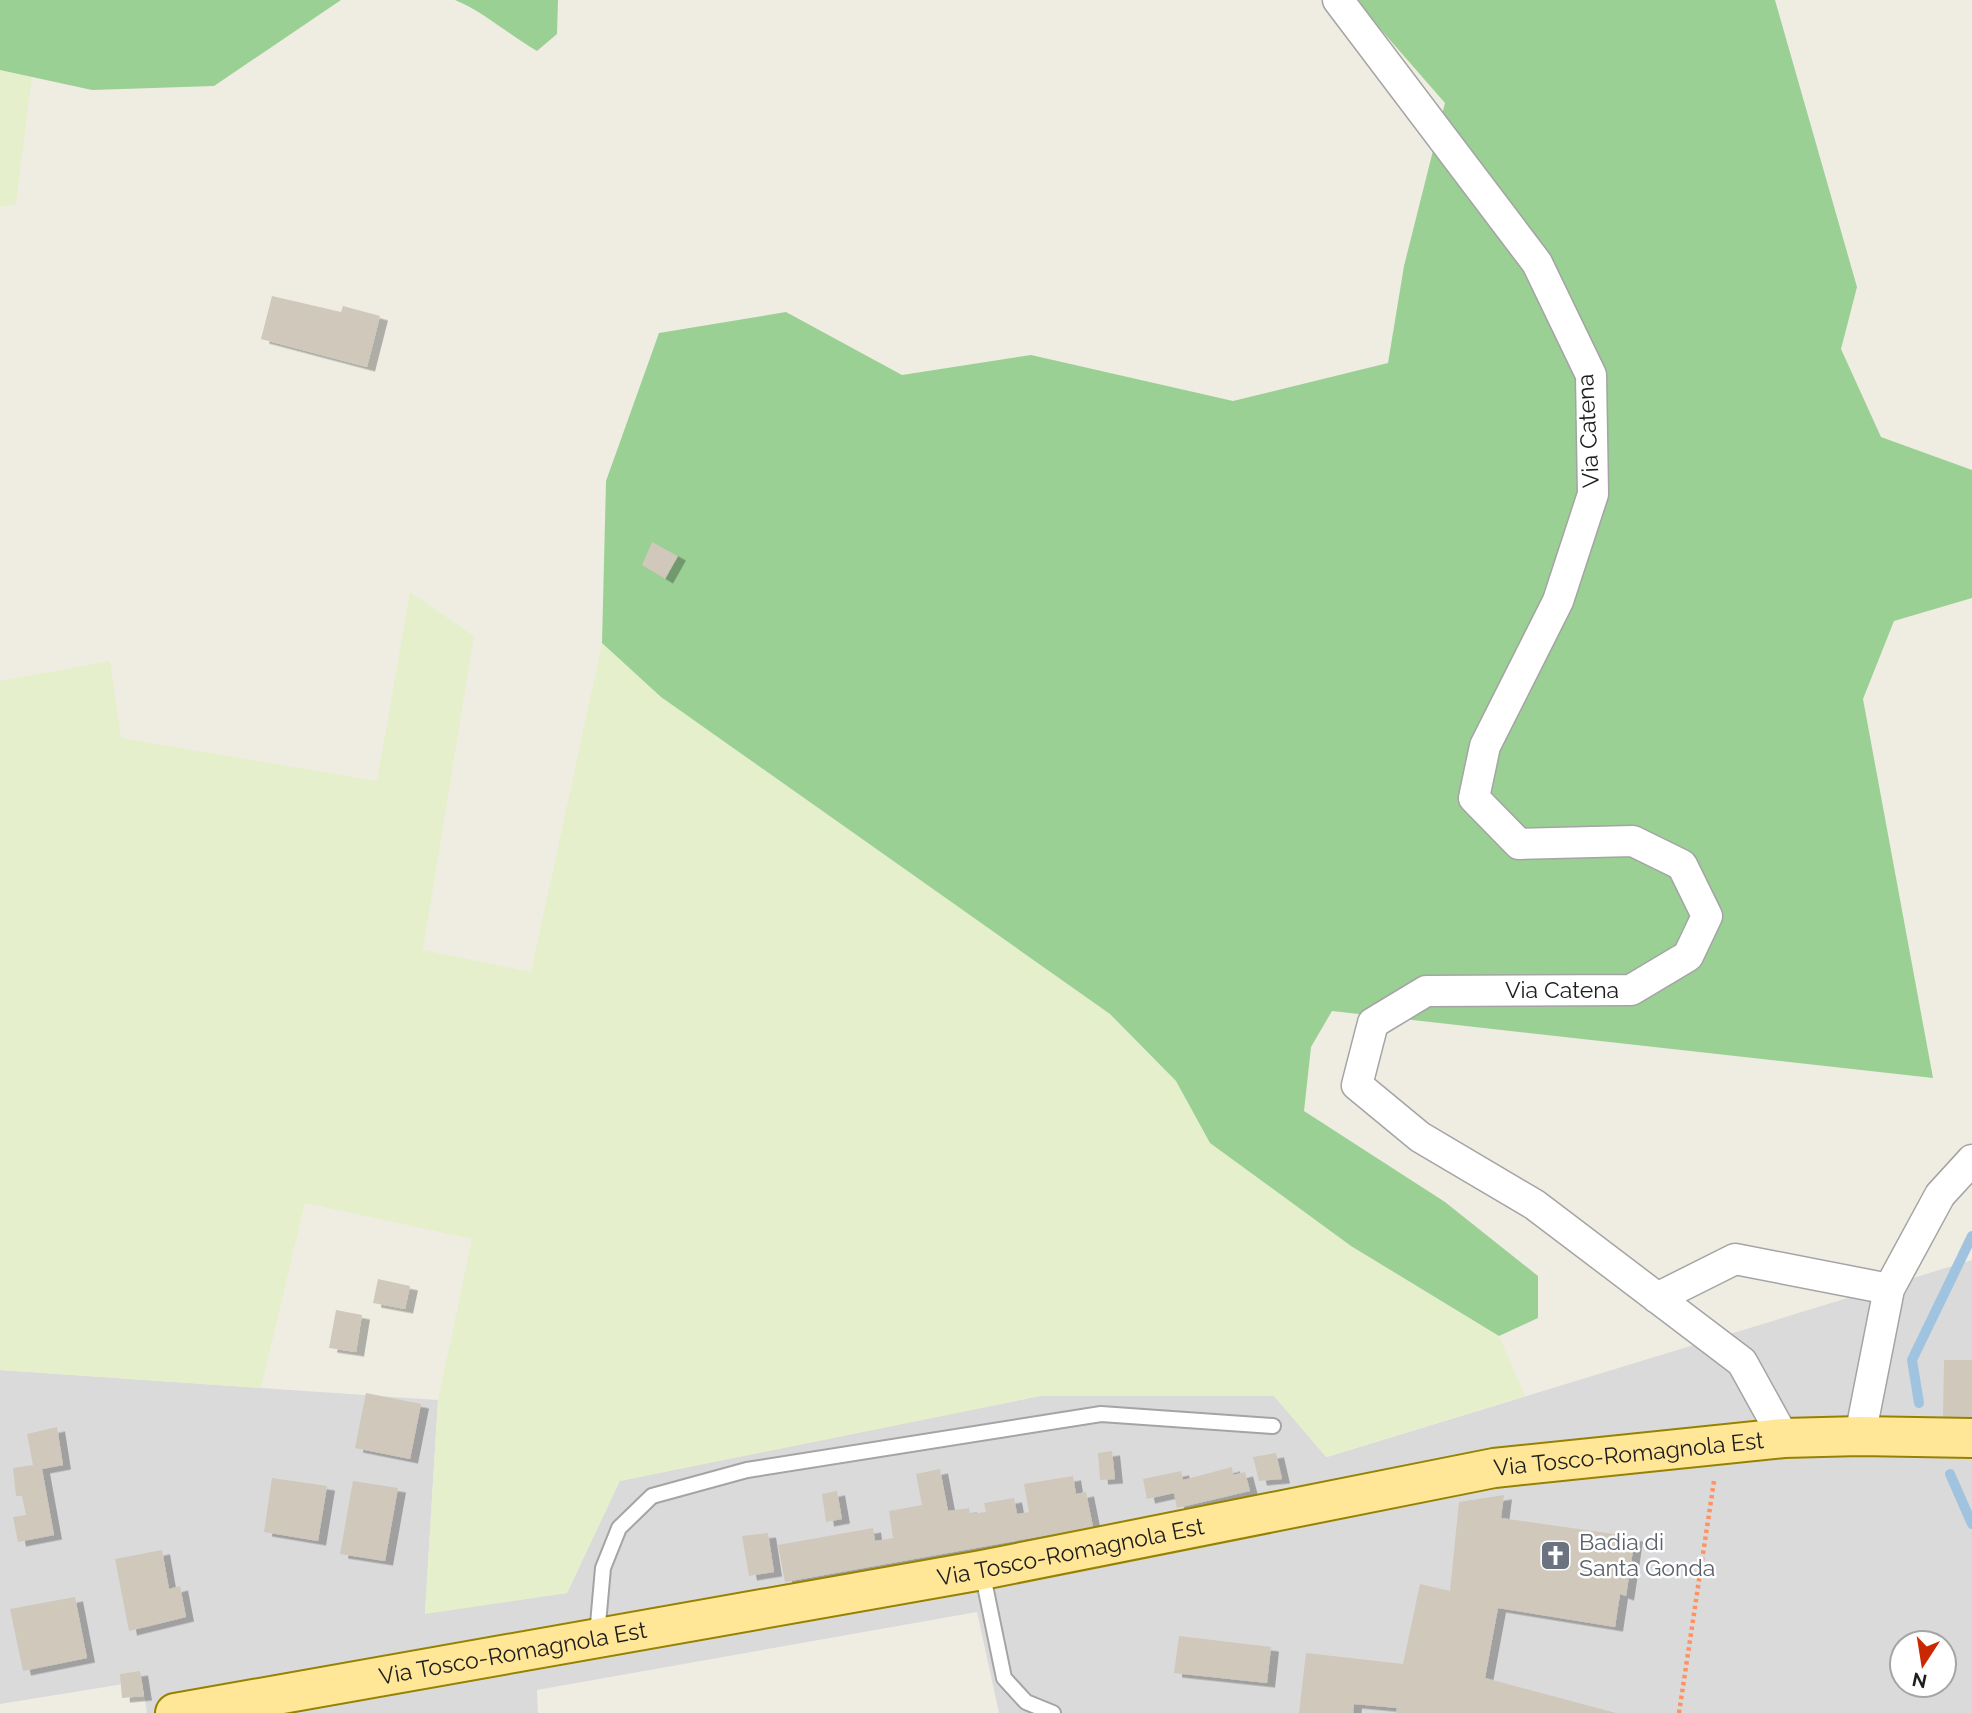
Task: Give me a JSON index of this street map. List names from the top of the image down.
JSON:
{
  "streets": {
    "main road": ["Via Tosco-Romagnola Est"],
    "street": ["Via Catena"]
  },
  "crossings": [
    ["Via Catena", "Via Tosco-Romagnola Est"]
  ],
  "places": {
    "church": ["Badia di Santa Gonda"]
  },
  "north": "bottom"
}
